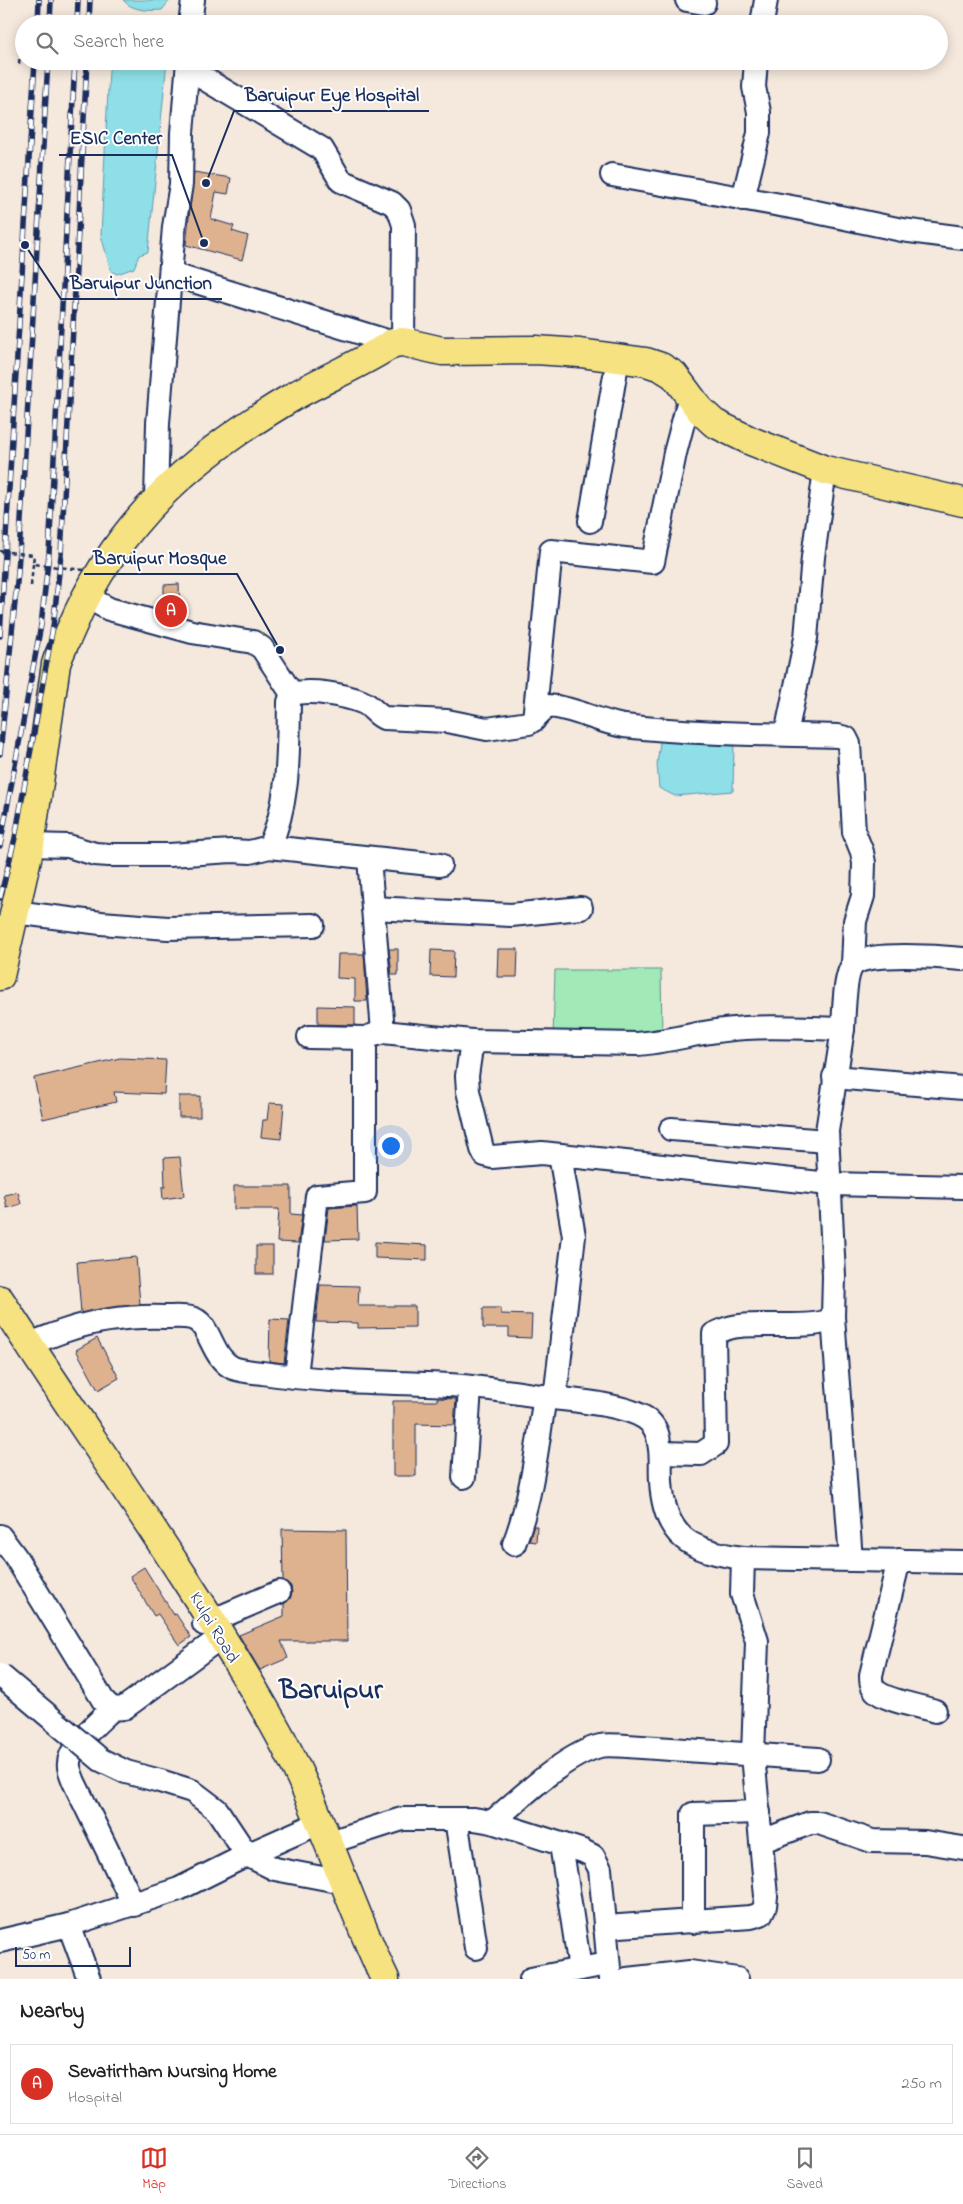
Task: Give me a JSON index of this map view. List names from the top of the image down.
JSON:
{
  "streets": {
    "main road": ["Kulpi Road"]
  },
  "districts": ["Baruipur"],
  "places": [
    "Baruipur Eye Hospital",
    "ESIC Center",
    "Baruipur Junction",
    "Baruipur Mosque"
  ],
  "scale_bar": "50 m",
  "page": {
    "search": "Search here",
    "pins": "A",
    "scale": "50 m",
    "heading": "Nearby",
    "list": [
      {
        "mark": "A",
        "name": "Sevatirtham Nursing Home",
        "note": "Hospital",
        "value": "250 m"
      }
    ],
    "nav": ["Map", "Directions", "Saved"]
  }
}
